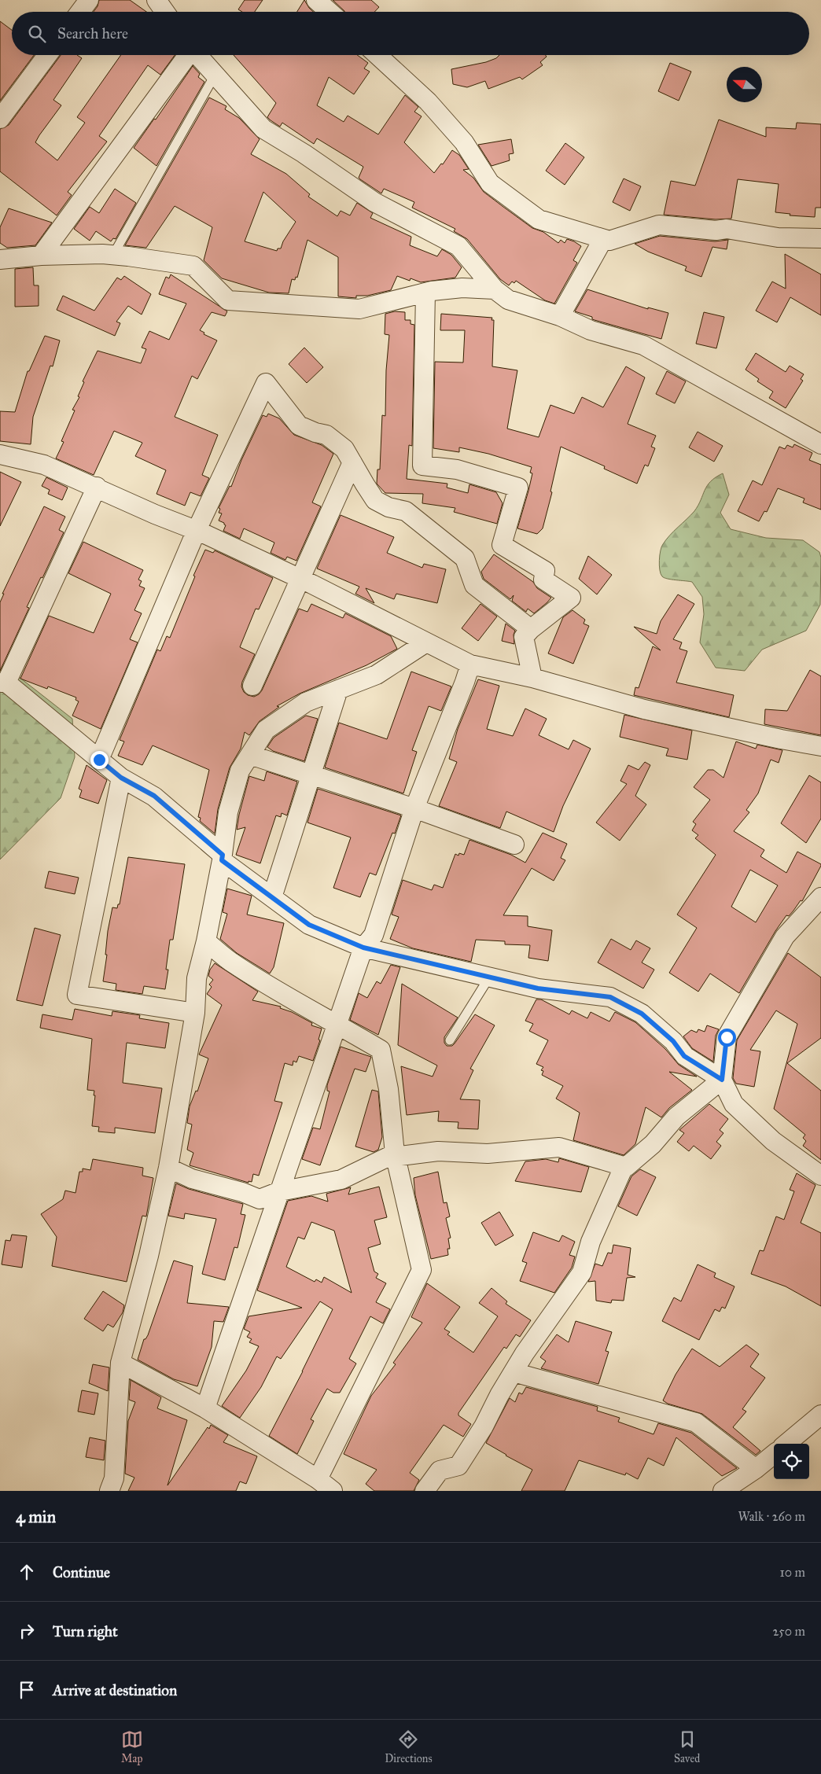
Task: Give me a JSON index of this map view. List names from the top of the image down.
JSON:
{
  "north": "left",
  "page": {
    "search": "Search here",
    "heading": ["4 min", "Walk · 260 m"],
    "list": [
      ["Continue", "10 m"],
      ["Turn right", "250 m"],
      "Arrive at destination"
    ],
    "nav": ["Map", "Directions", "Saved"]
  }
}
